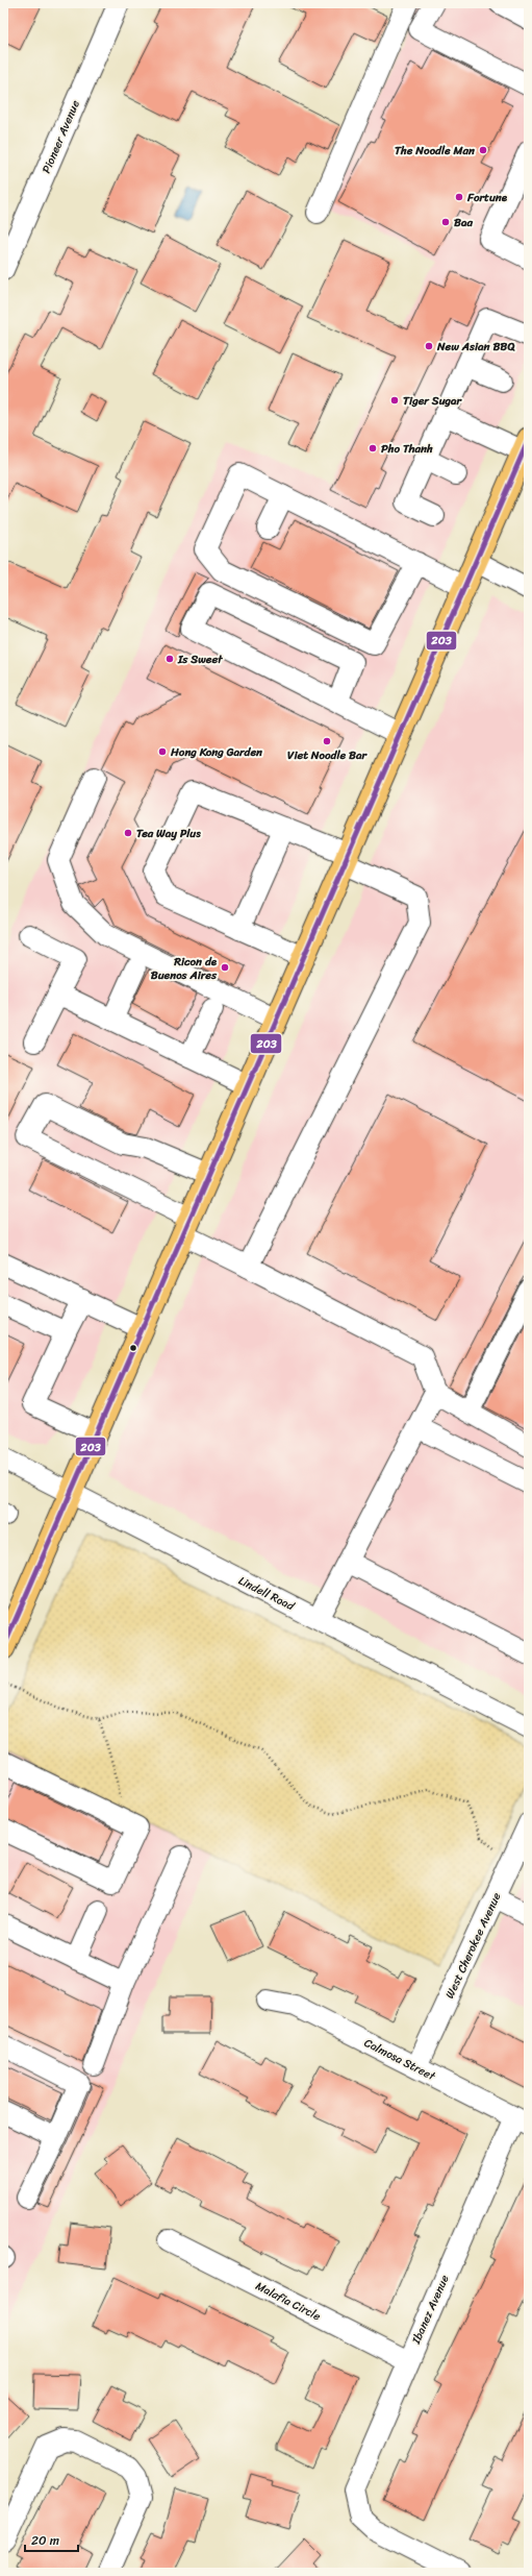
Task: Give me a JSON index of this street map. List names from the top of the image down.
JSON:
{
  "streets": {
    "street": [
      "Pioneer Avenue",
      "Lindell Road",
      "West Cherokee Avenue",
      "Calmosa Street",
      "Malafia Circle",
      "Ibanez Avenue"
    ]
  },
  "crossings": [
    ["West Cherokee Avenue", "Calmosa Street"],
    ["Calmosa Street", "Ibanez Avenue"],
    ["Malafia Circle", "Ibanez Avenue"]
  ],
  "places": [
    "The Noodle Man",
    "Fortune",
    "Baa",
    "New Asian BBQ",
    "Tiger Sugar",
    "Pho Thanh",
    "Is Sweet",
    "Viet Noodle Bar",
    "Hong Kong Garden",
    "Tea Way Plus",
    "Ricon de Buenos Aires"
  ],
  "lines": ["transit line 203"],
  "scale_bar": "20 m"
}
